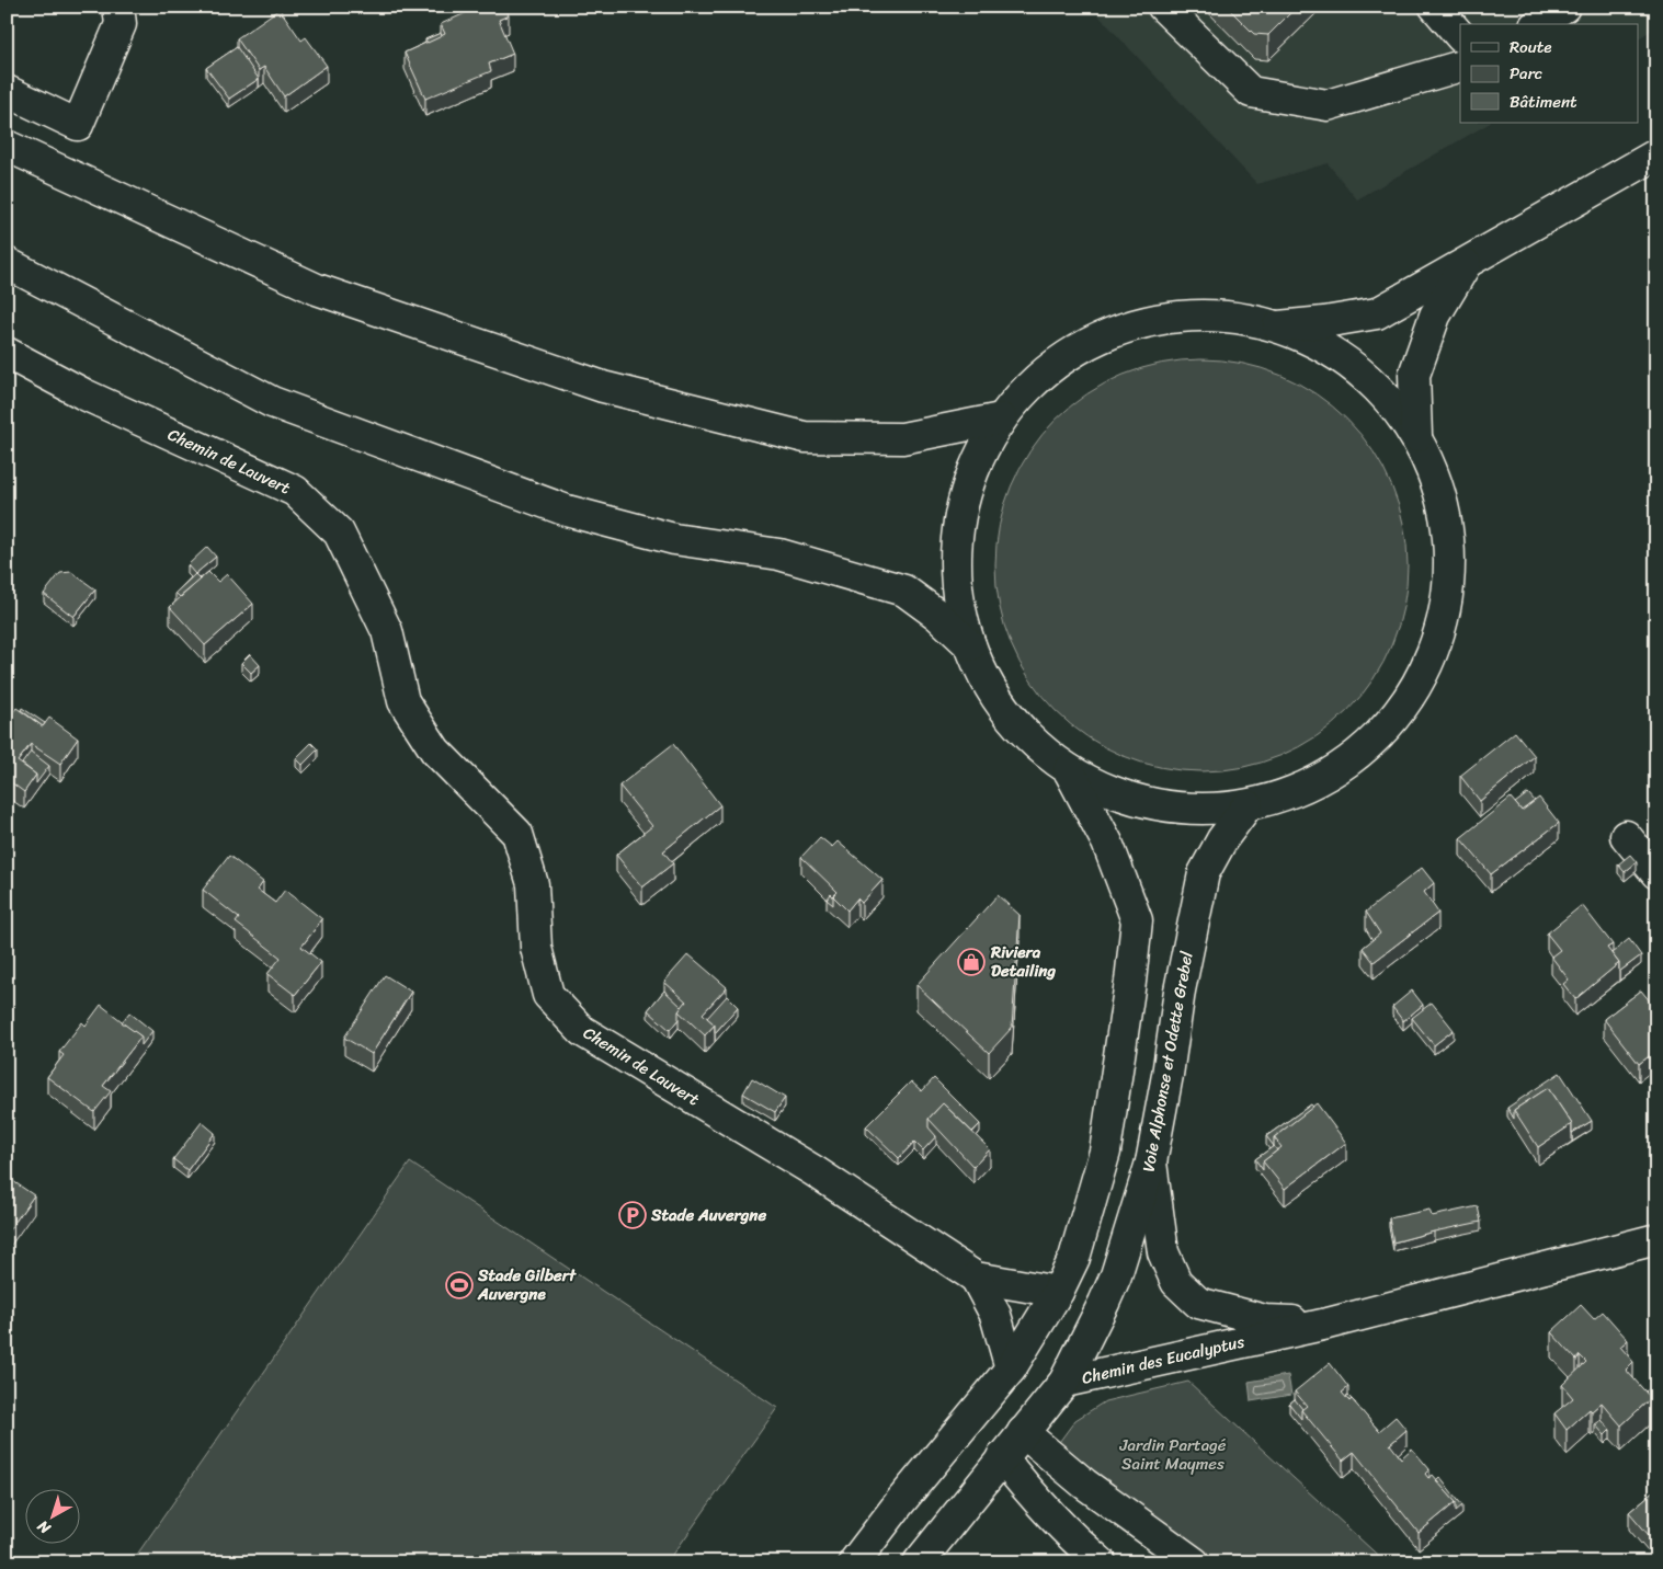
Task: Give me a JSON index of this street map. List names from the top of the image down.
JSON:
{
  "streets": {
    "main road": ["Chemin de Lauvert", "Voie Alphonse et Odette Grebel", "Chemin des Eucalyptus"]
  },
  "crossings": [
    ["Voie Alphonse et Odette Grebel", "Chemin des Eucalyptus"]
  ],
  "parks": ["Jardin Partagé Saint Maymes"],
  "places": {
    "shop": ["Riviera Detailing"],
    "parking": ["Stade Auvergne"],
    "sports": ["Stade Gilbert Auvergne"]
  },
  "legend": ["Route", "Parc", "Bâtiment"],
  "north": "bottom left"
}
